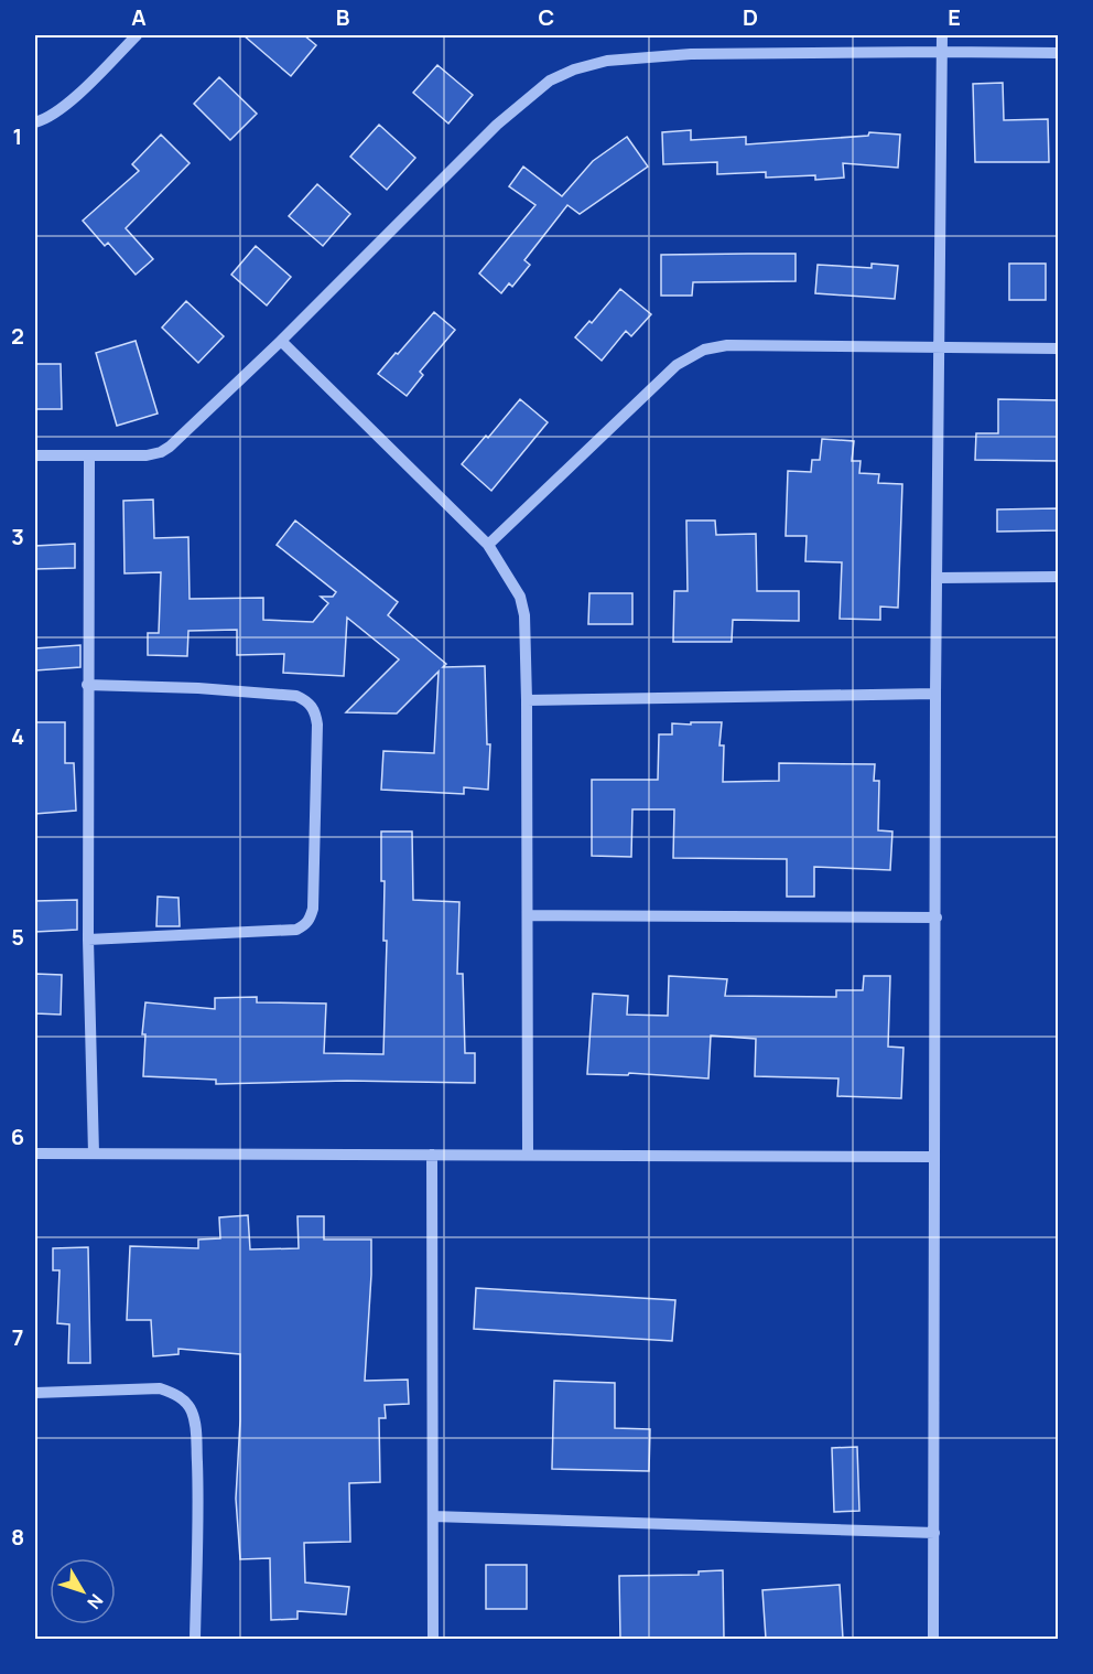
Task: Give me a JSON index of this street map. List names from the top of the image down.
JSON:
{
  "north": "bottom right",
  "grid": {
    "columns": [
      "A",
      "B",
      "C",
      "D",
      "E"
    ],
    "rows": [
      "1",
      "2",
      "3",
      "4",
      "5",
      "6",
      "7",
      "8"
    ]
  }
}
